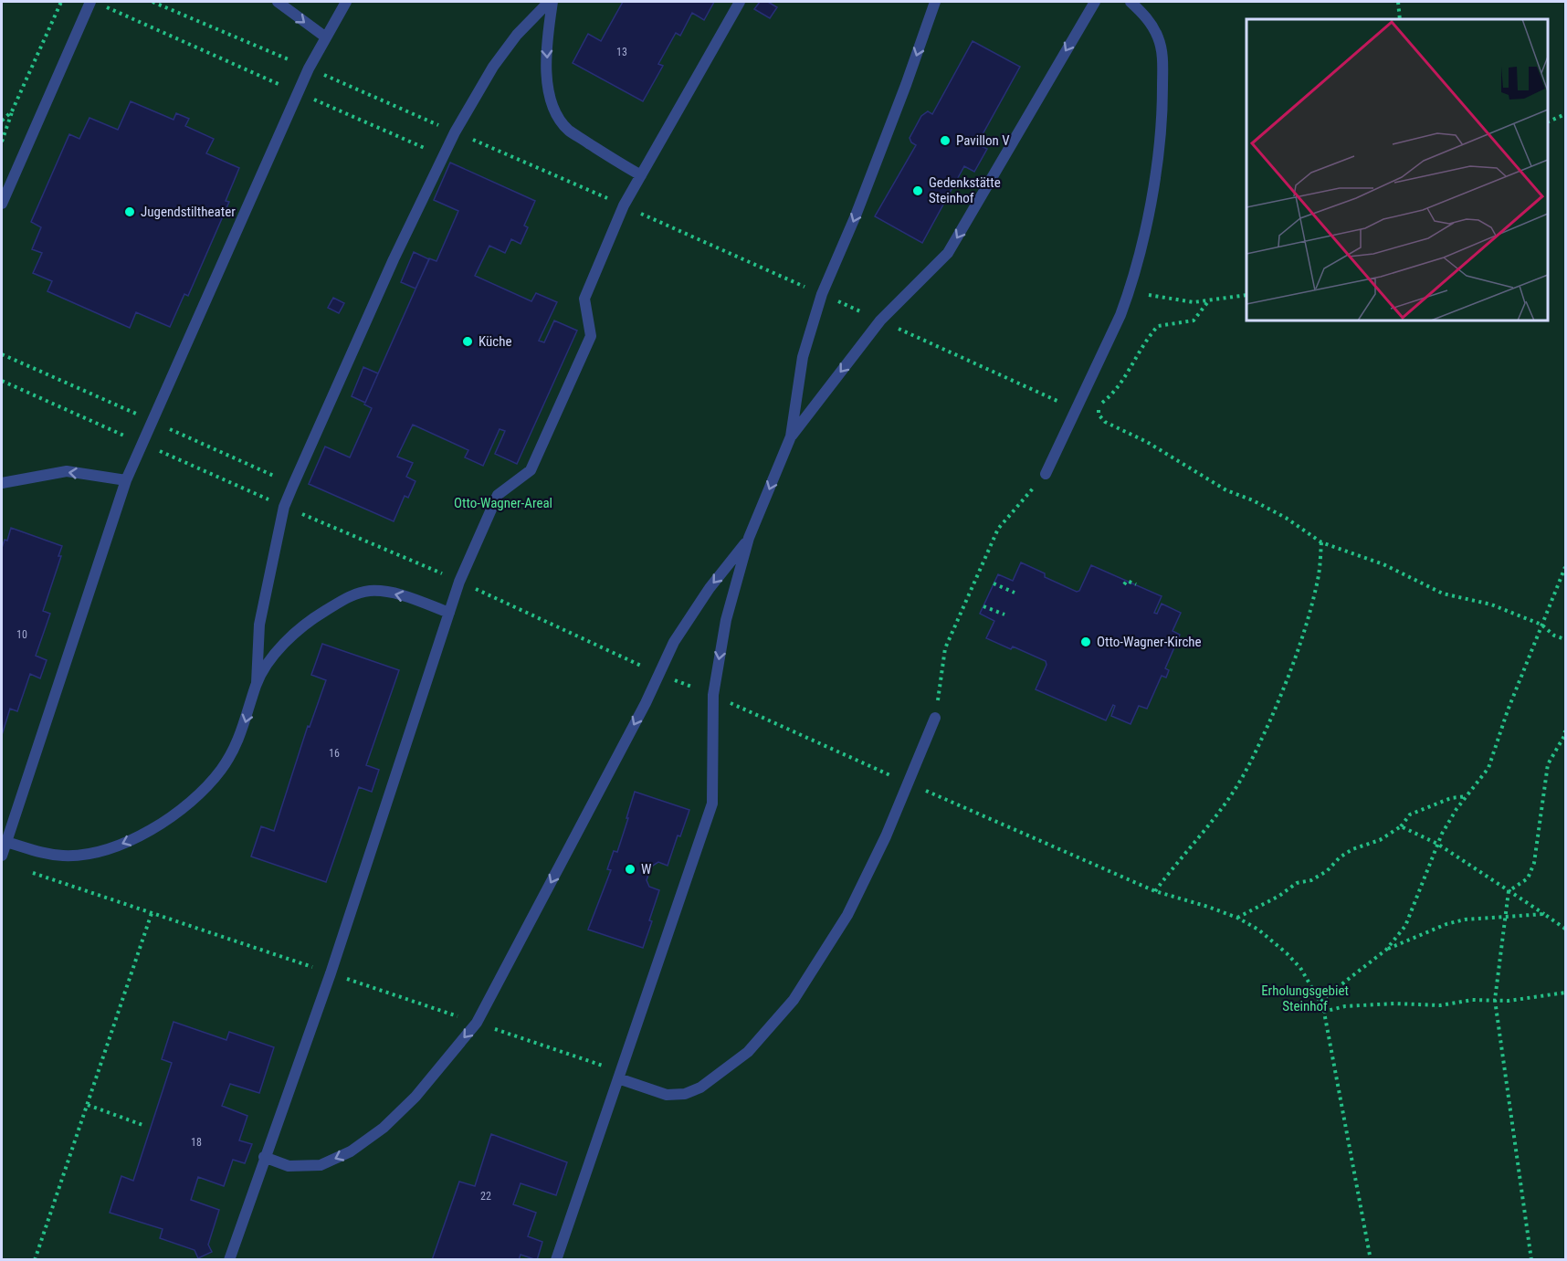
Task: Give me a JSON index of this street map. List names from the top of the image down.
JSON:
{
  "parks": ["Otto-Wagner-Areal", "Erholungsgebiet Steinhof"],
  "places": [
    "Pavillon V",
    "Gedenkstätte Steinhof",
    "Jugendstiltheater",
    "Küche",
    "Otto-Wagner-Kirche",
    "W"
  ],
  "house_numbers": [
    "13",
    "10",
    "16",
    "18",
    "22"
  ]
}
